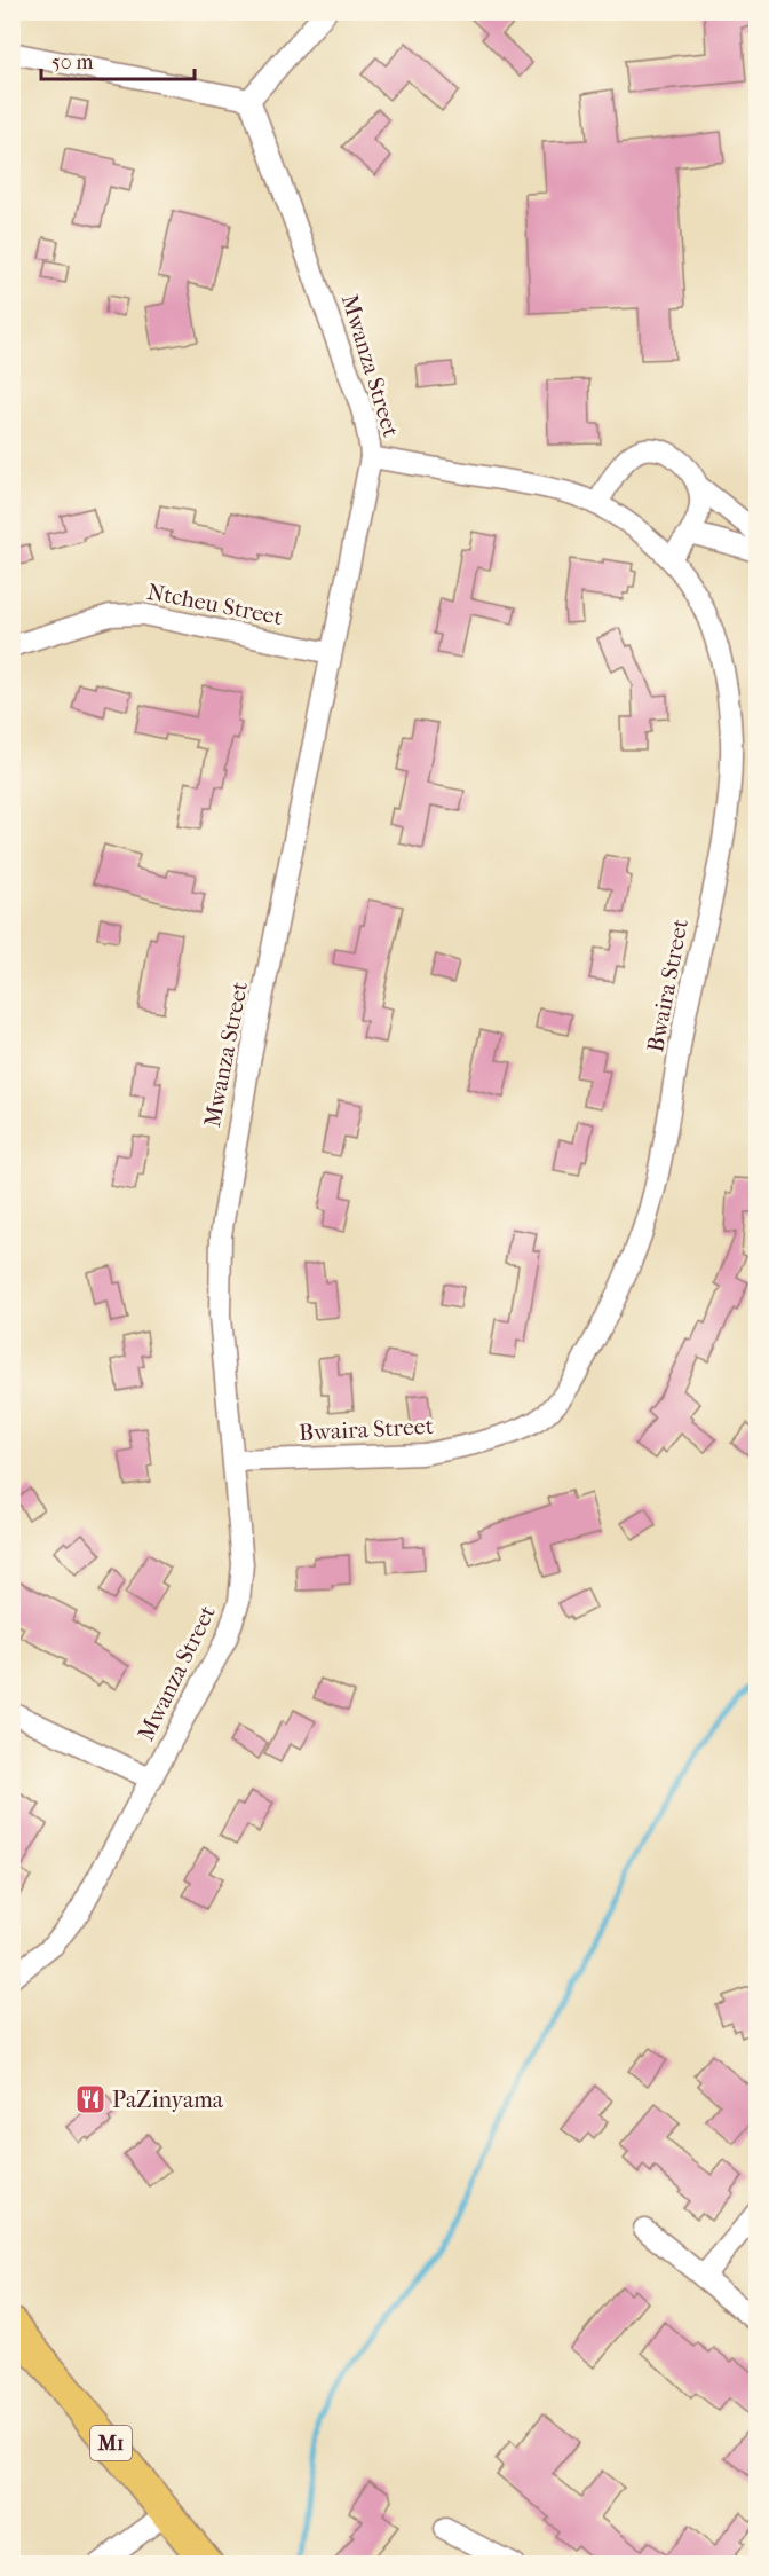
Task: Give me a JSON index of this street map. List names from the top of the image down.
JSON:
{
  "streets": {
    "highway": ["M1"],
    "street": ["Mwanza Street", "Ntcheu Street", "Bwaira Street"]
  },
  "crossings": [
    ["Mwanza Street", "Ntcheu Street"],
    ["Mwanza Street", "Bwaira Street"]
  ],
  "places": {
    "restaurant": ["PaZinyama"]
  },
  "scale_bar": "50 m"
}
